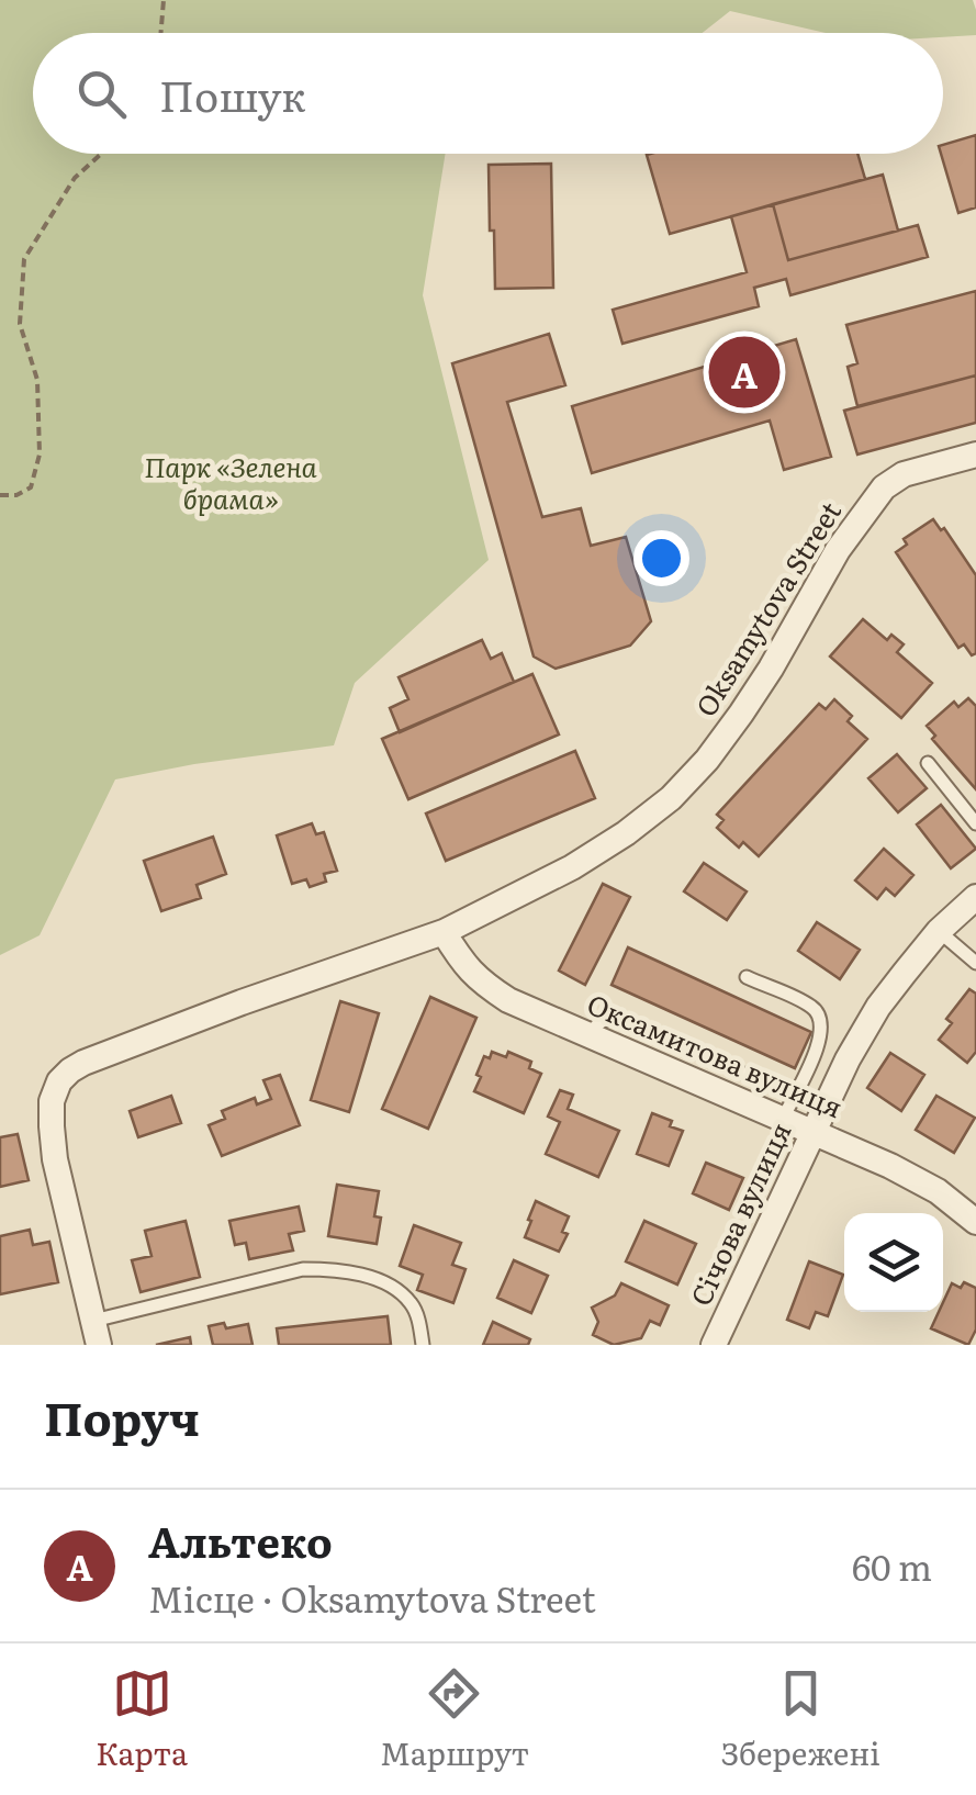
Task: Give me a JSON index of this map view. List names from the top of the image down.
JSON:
{
  "streets": {
    "street": ["Oksamytova Street", "Оксамитова вулиця", "Січова вулиця"]
  },
  "crossings": [
    ["Oksamytova Street", "Оксамитова вулиця"],
    ["Оксамитова вулиця", "Січова вулиця"]
  ],
  "parks": ["Парк «Зелена брама»"],
  "page": {
    "search": "Пошук",
    "pins": "A",
    "heading": "Поруч",
    "list": [
      {
        "mark": "A",
        "name": "Альтеко",
        "note": "Місце · Oksamytova Street",
        "value": "60 m"
      }
    ],
    "nav": ["Карта", "Маршрут", "Збережені"]
  }
}
